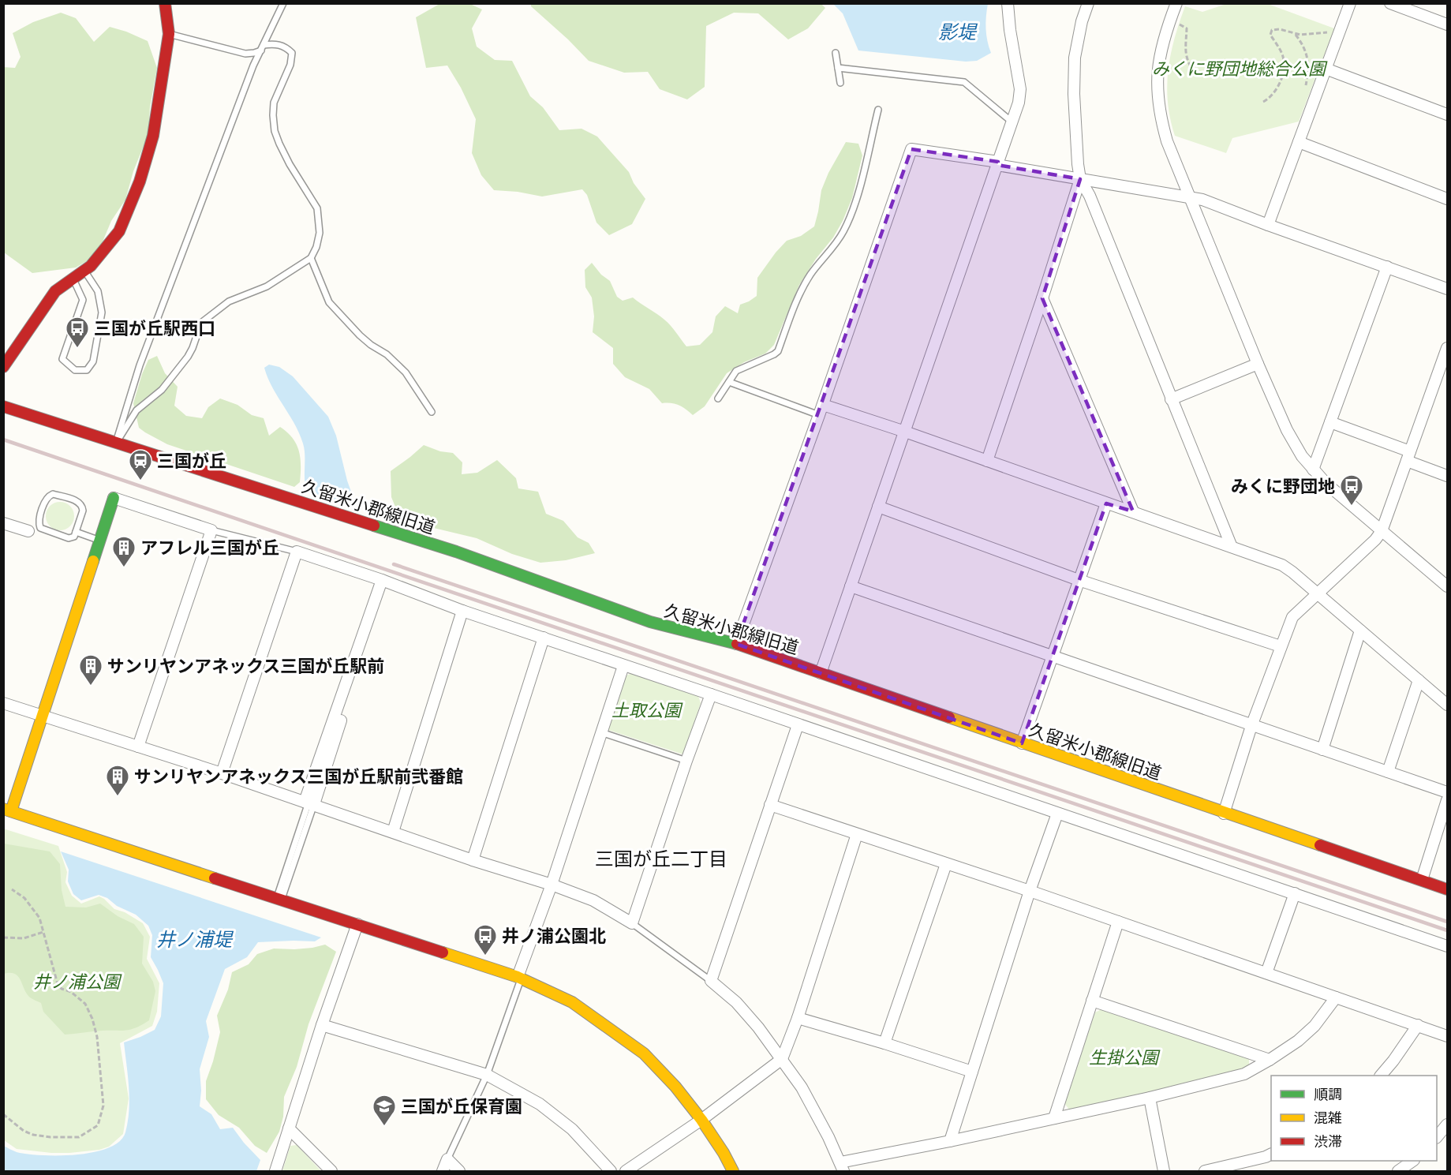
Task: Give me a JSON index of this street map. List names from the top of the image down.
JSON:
{
  "streets": {
    "street": ["久留米小郡線旧道"]
  },
  "districts": ["三国が丘二丁目"],
  "water": ["影堤", "井ノ浦堤"],
  "parks": [
    "みくに野団地総合公園",
    "土取公園",
    "井ノ浦公園",
    "生掛公園"
  ],
  "places": {
    "bus stop": ["三国が丘駅西口", "みくに野団地", "井ノ浦公園北"],
    "station": ["三国が丘"],
    "building": ["アフレル三国が丘", "サンリヤンアネックス三国が丘駅前", "サンリヤンアネックス三国が丘駅前弐番館"],
    "school or university": ["三国が丘保育園"]
  },
  "legend": ["順調", "混雑", "渋滞"]
}
